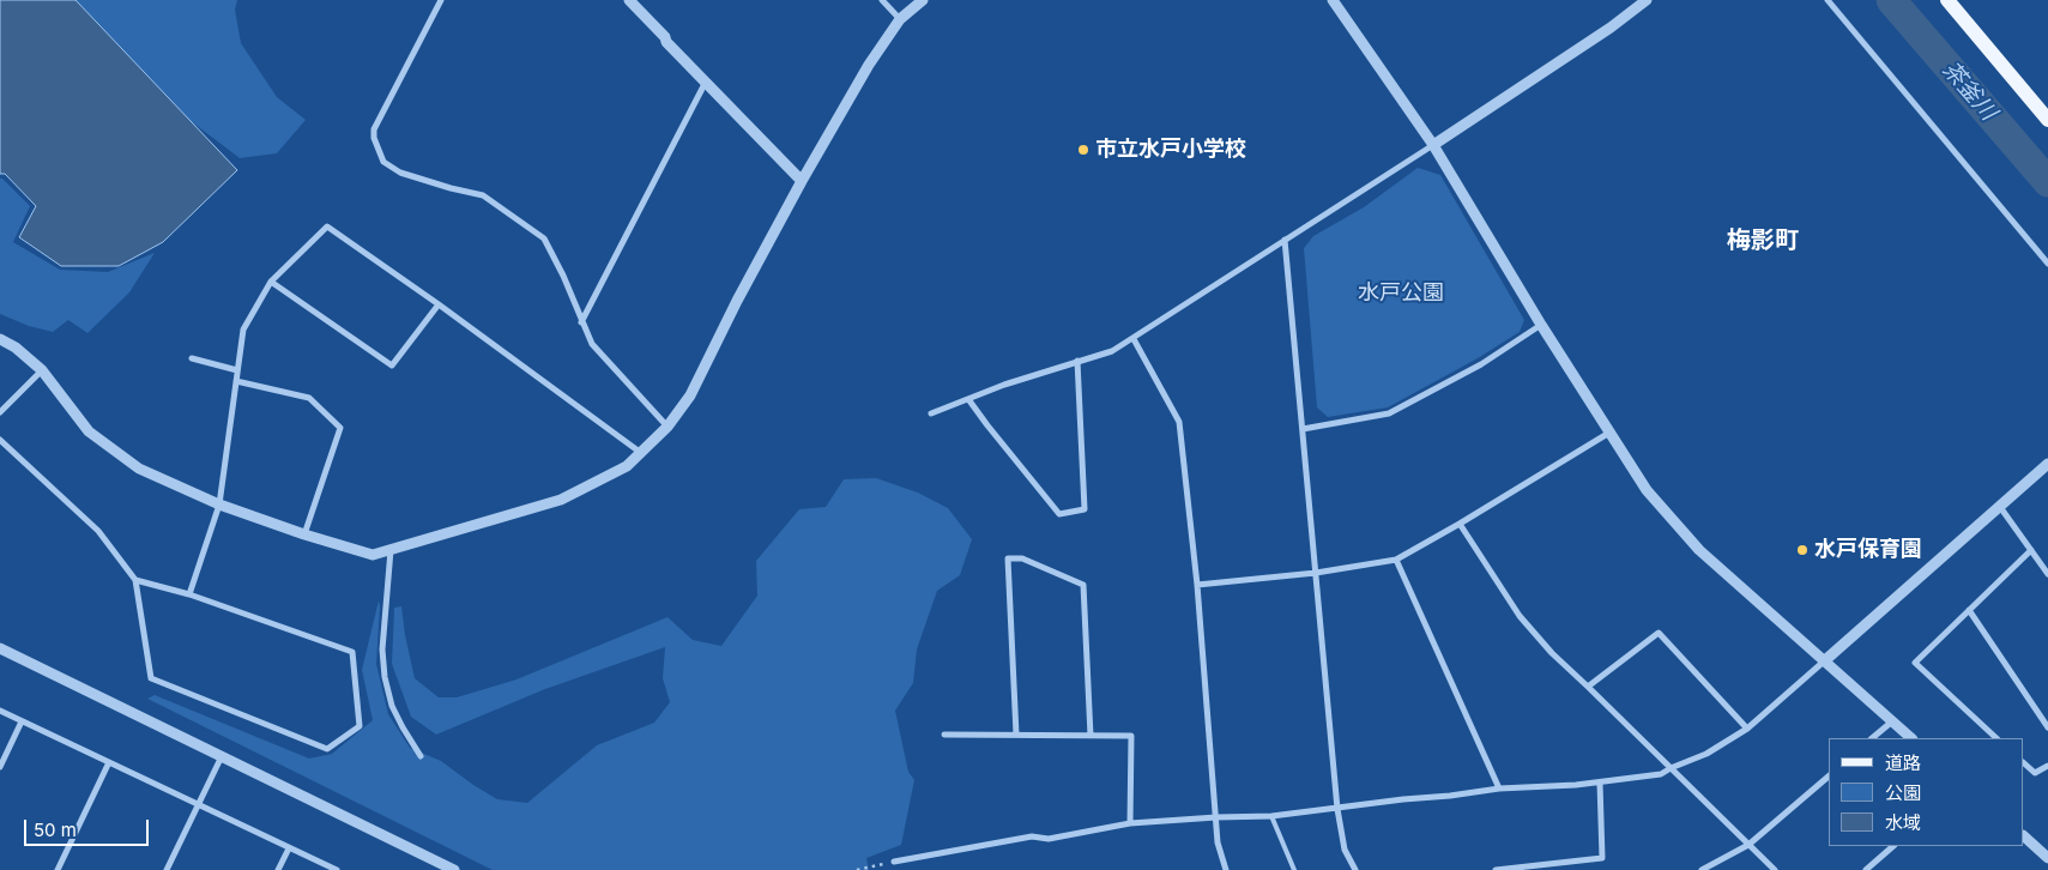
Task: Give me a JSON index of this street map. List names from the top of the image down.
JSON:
{
  "districts": ["梅影町"],
  "water": ["茶釜川"],
  "parks": ["水戸公園"],
  "places": ["市立水戸小学校", "水戸保育園"],
  "legend": ["道路", "公園", "水域"],
  "scale_bar": "50 m"
}
